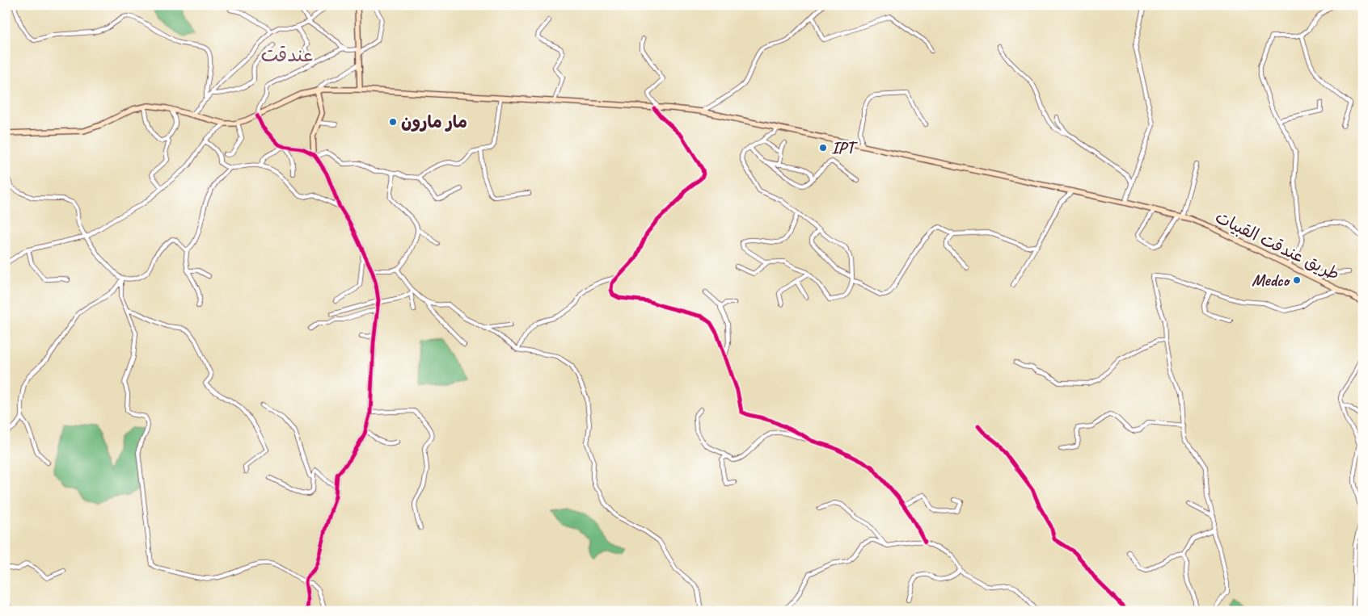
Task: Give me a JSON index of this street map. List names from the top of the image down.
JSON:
{
  "streets": {
    "main road": ["طريق عندقت القبيات"]
  },
  "districts": ["عندقت"],
  "places": ["مار مارون", "IPT", "Medco"]
}
